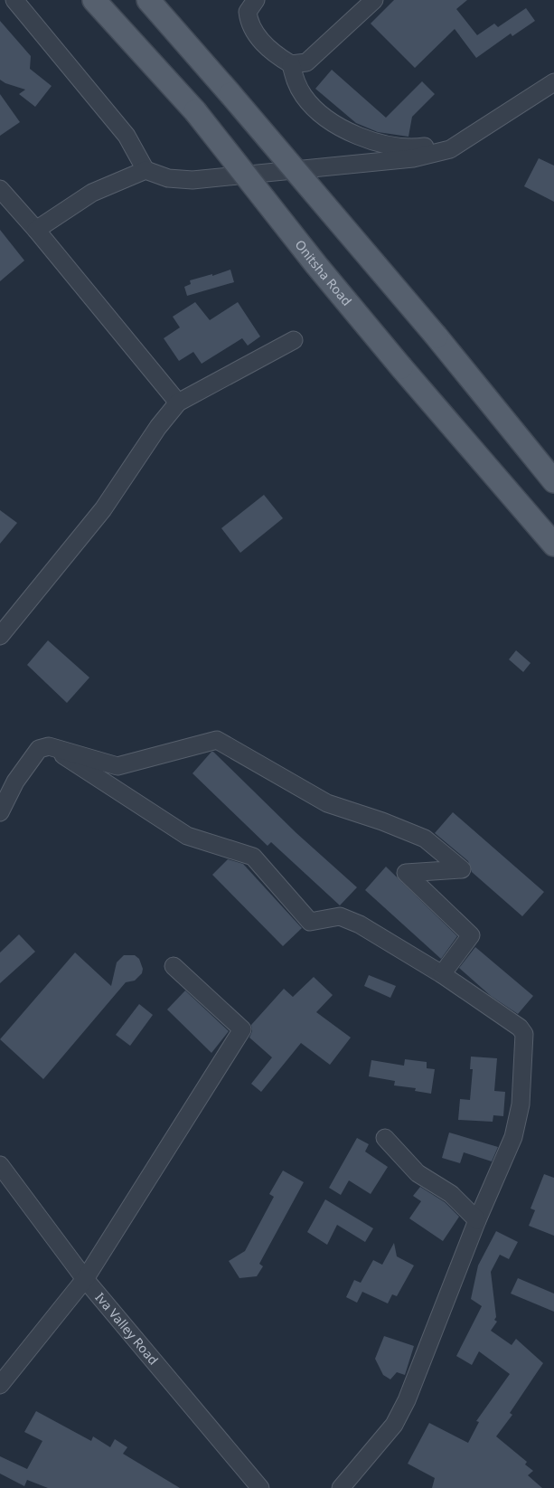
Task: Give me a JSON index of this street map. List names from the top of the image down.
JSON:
{
  "streets": {
    "main road": ["Onitsha Road"],
    "street": ["Iva Valley Road"]
  }
}
